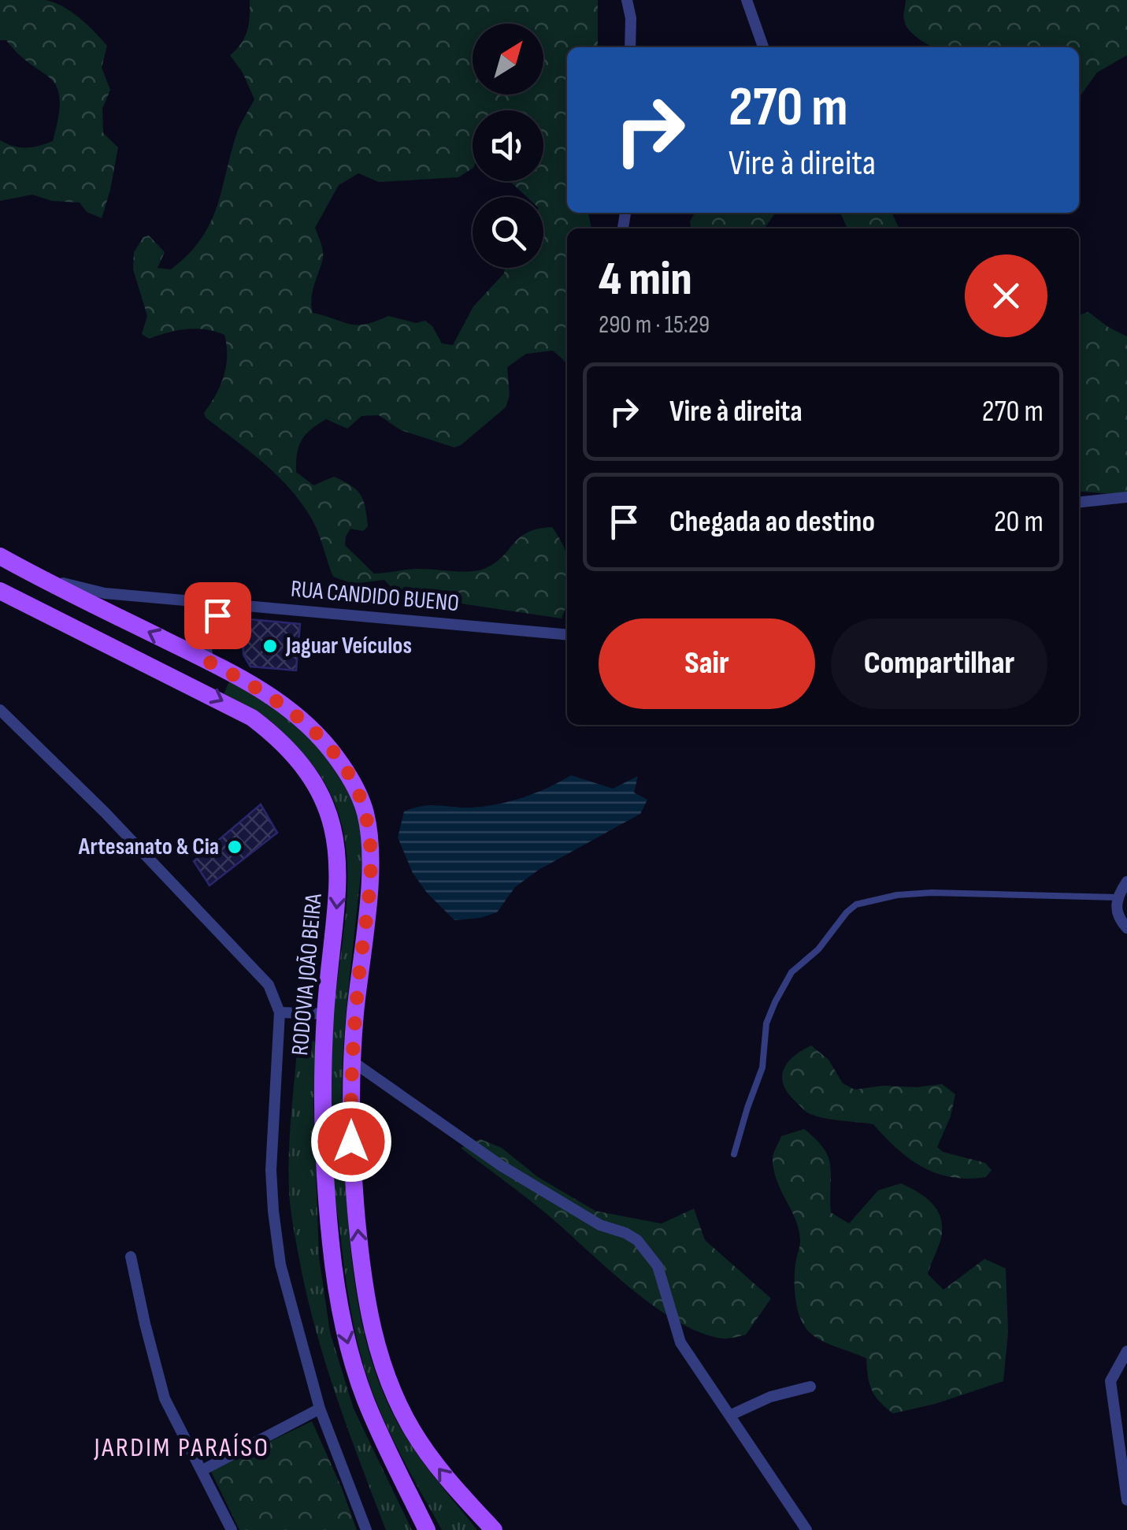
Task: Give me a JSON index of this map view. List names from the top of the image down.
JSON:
{
  "streets": {
    "main road": ["RODOVIA JOÃO BEIRA"],
    "street": ["RUA CANDIDO BUENO"]
  },
  "districts": ["JARDIM PARAÍSO"],
  "places": ["Jaguar Veículos", "Artesanato & Cia"],
  "north": "top right",
  "page": {
    "turn": ["270 m", "Vire à direita"],
    "heading": ["4 min", "290 m · 15:29"],
    "list": [
      {
        "name": "Vire à direita",
        "value": "270 m"
      },
      {
        "name": "Chegada ao destino",
        "value": "20 m"
      }
    ],
    "buttons": ["Sair", "Compartilhar"]
  }
}
